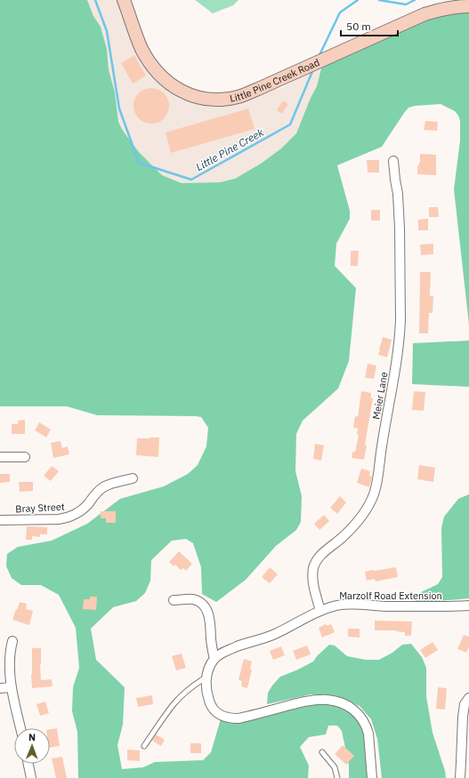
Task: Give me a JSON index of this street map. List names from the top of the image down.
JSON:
{
  "streets": {
    "street": [
      "Little Pine Creek Road",
      "Meier Lane",
      "Bray Street",
      "Marzolf Road Extension"
    ]
  },
  "crossings": [
    ["Meier Lane", "Marzolf Road Extension"]
  ],
  "water": ["Little Pine Creek"],
  "scale_bar": "50 m",
  "north": "top"
}
